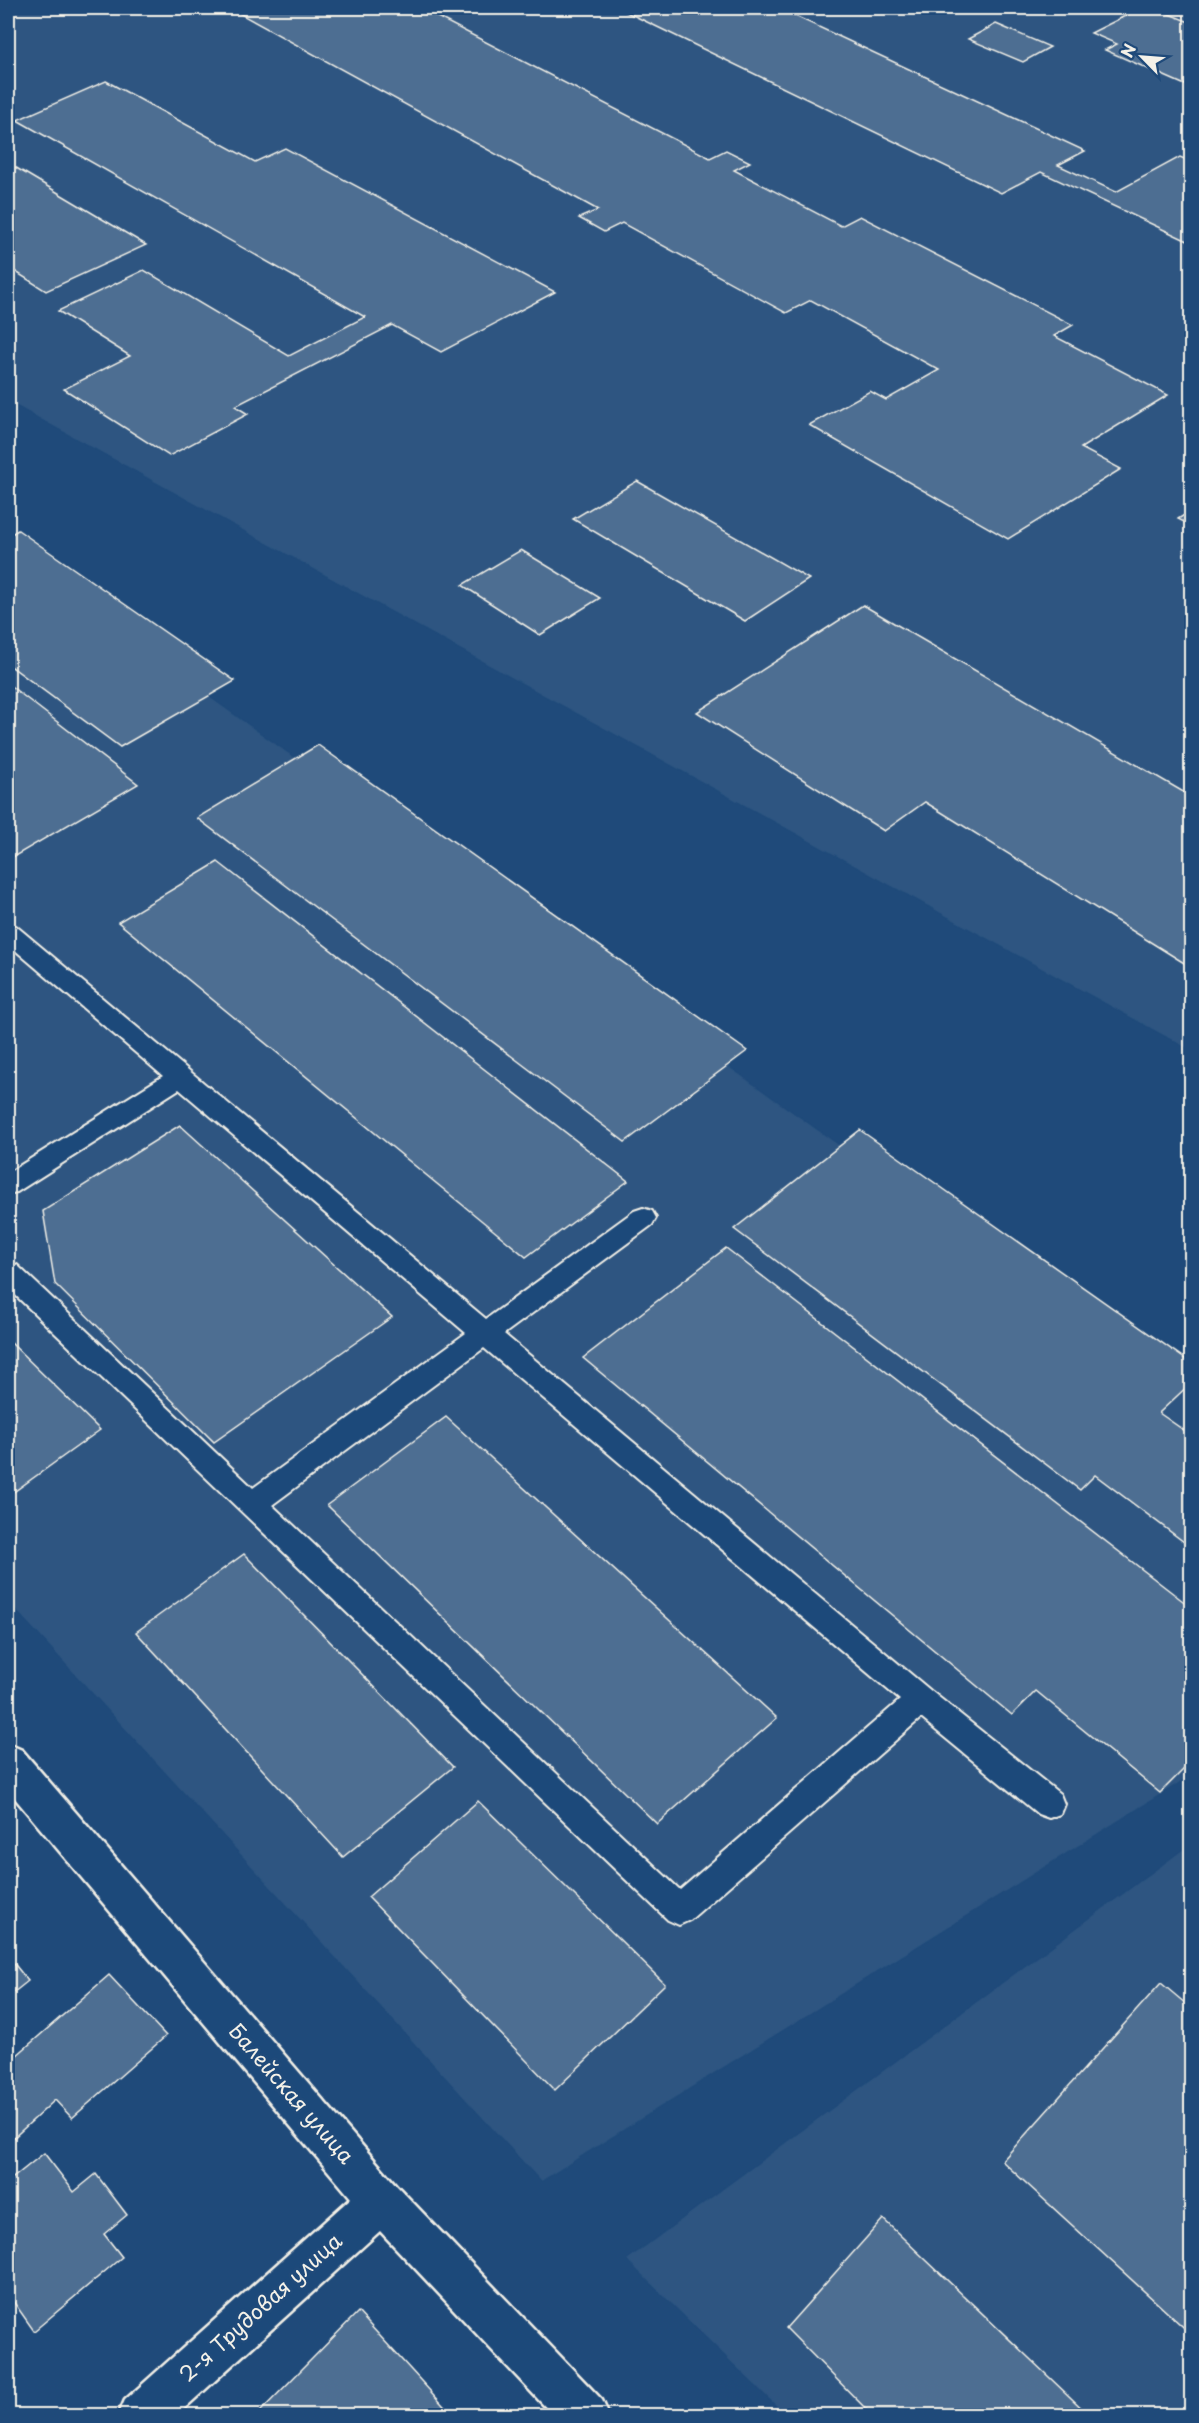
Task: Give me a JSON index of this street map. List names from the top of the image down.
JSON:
{
  "streets": {
    "street": ["Балейская улица", "2-я Трудовая улица"]
  },
  "crossings": [
    ["Балейская улица", "2-я Трудовая улица"]
  ],
  "north": "top left"
}
